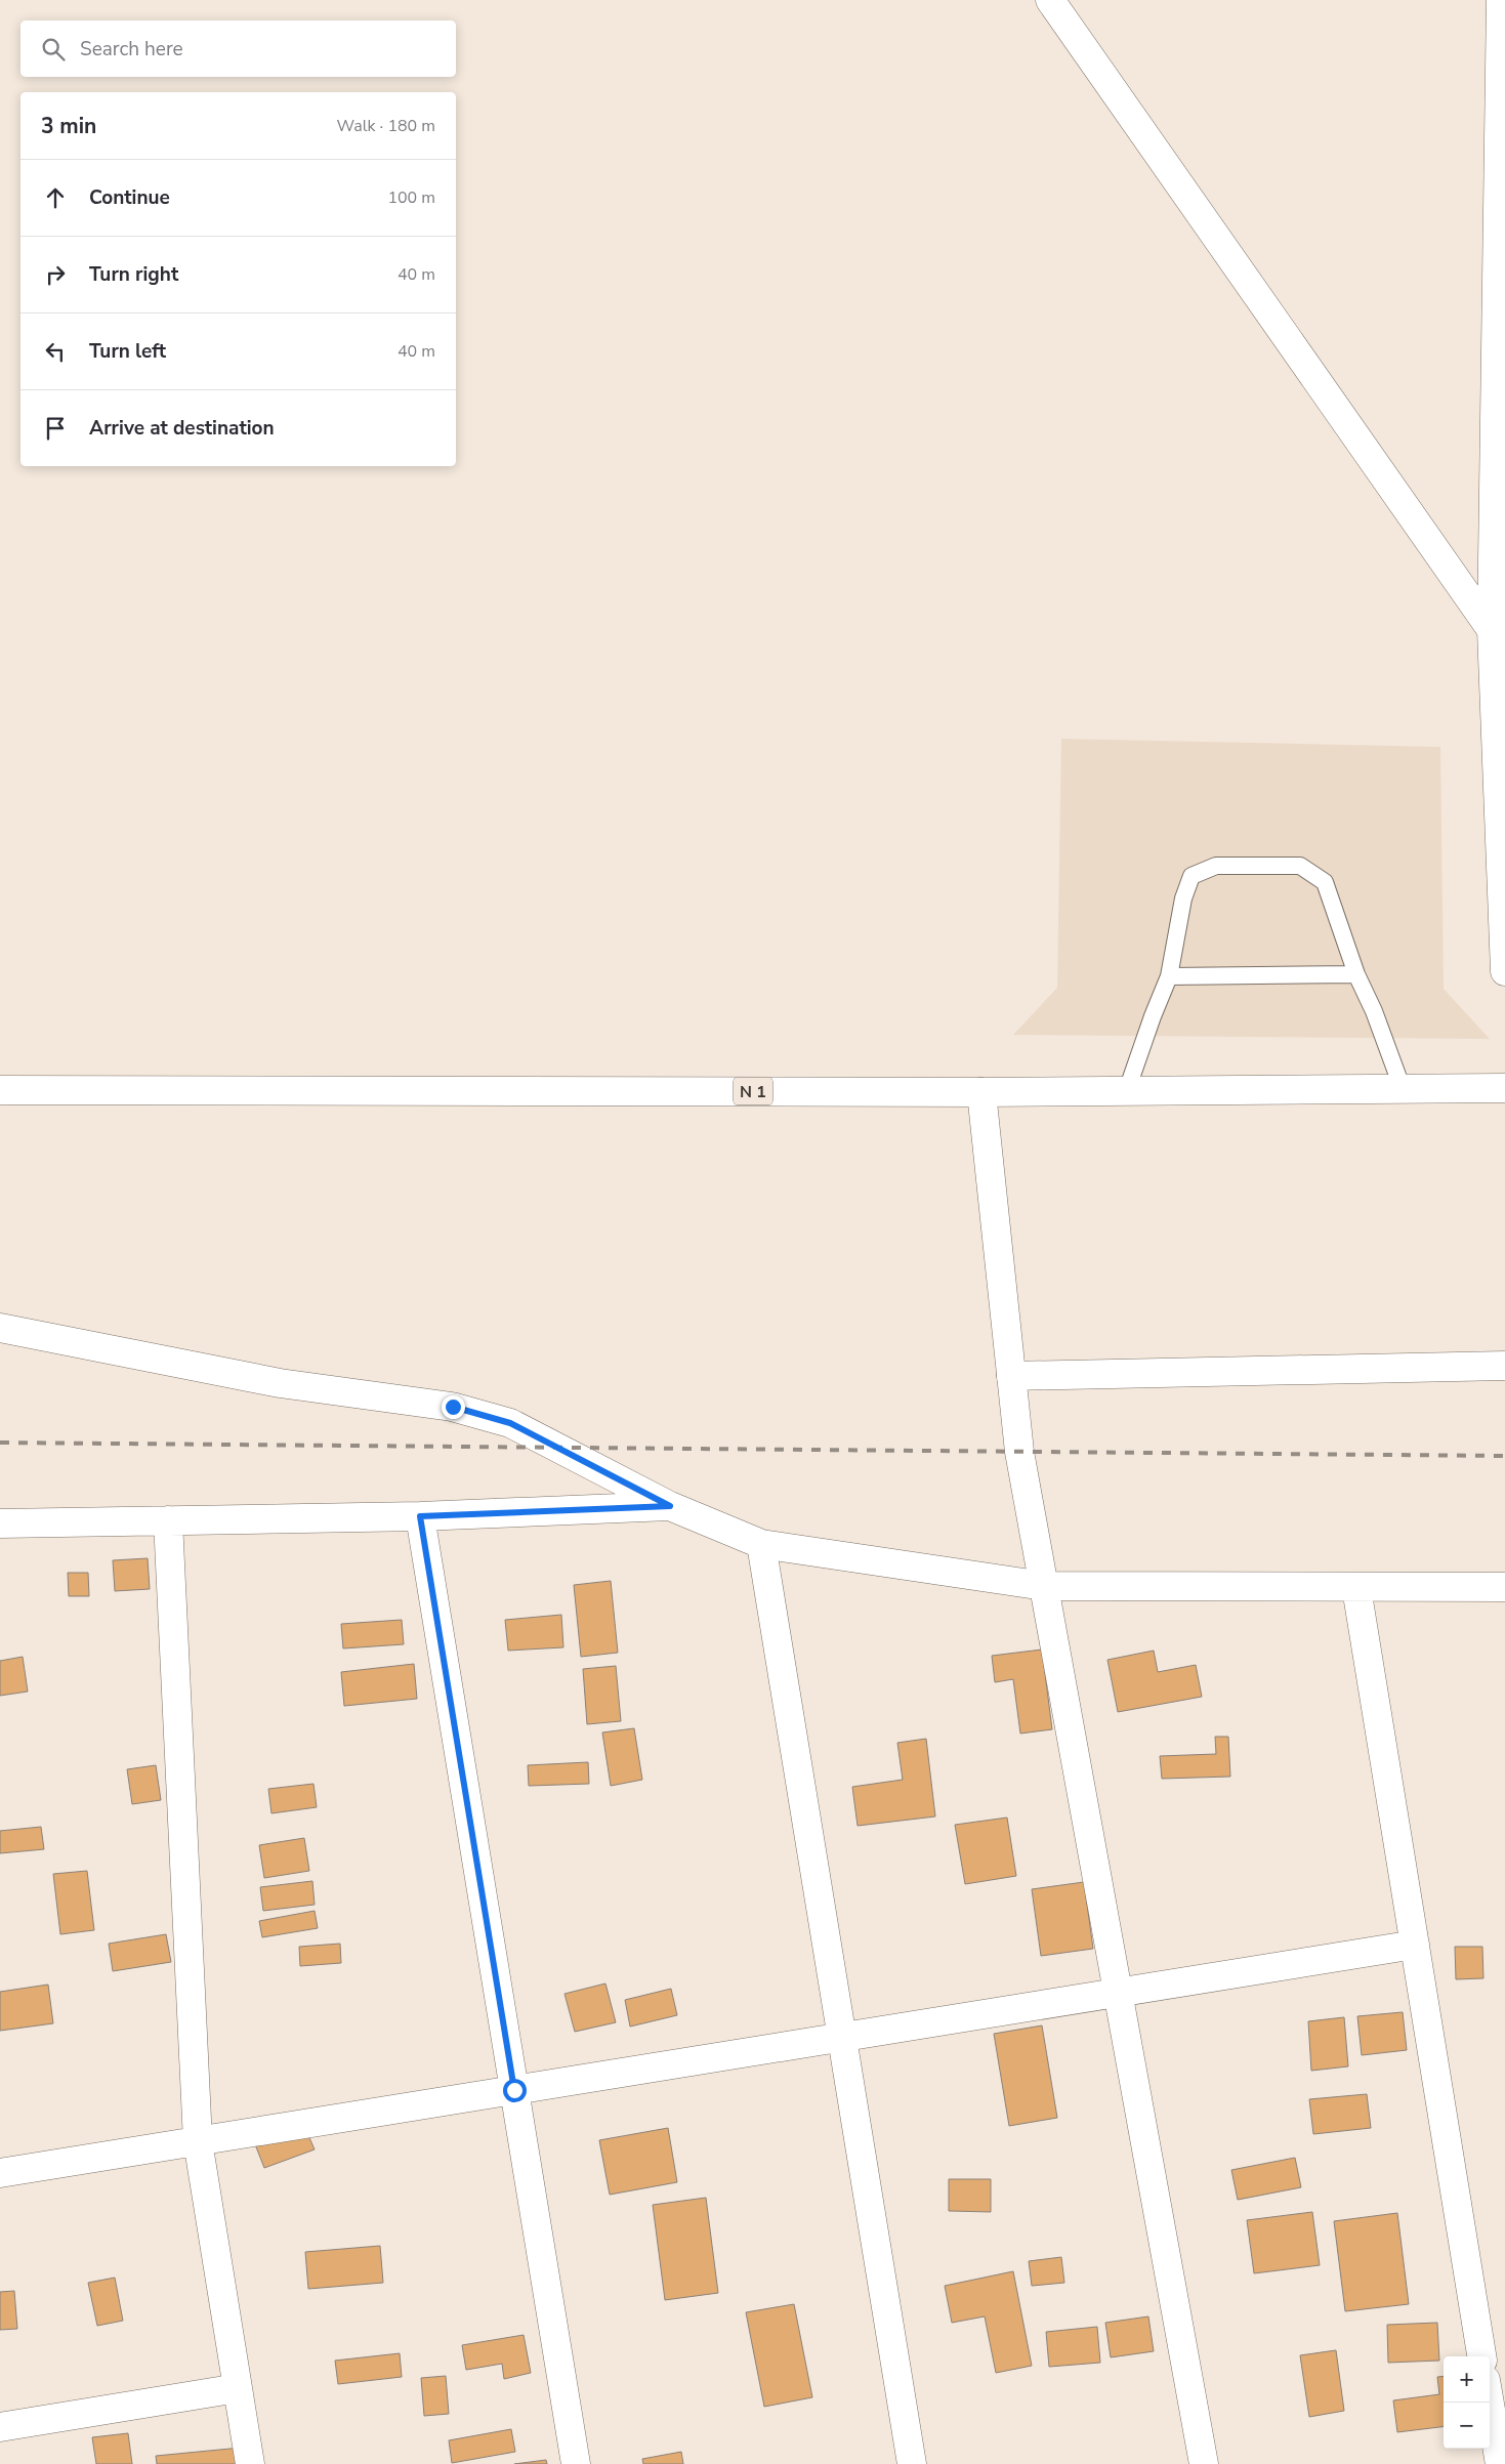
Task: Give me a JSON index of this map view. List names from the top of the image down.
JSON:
{
  "streets": {
    "main road": ["N 1"]
  },
  "page": {
    "search": "Search here",
    "heading": ["3 min", "Walk · 180 m"],
    "list": [
      ["Continue", "100 m"],
      ["Turn right", "40 m"],
      ["Turn left", "40 m"],
      "Arrive at destination"
    ],
    "map_buttons": ["+", "−"]
  }
}
